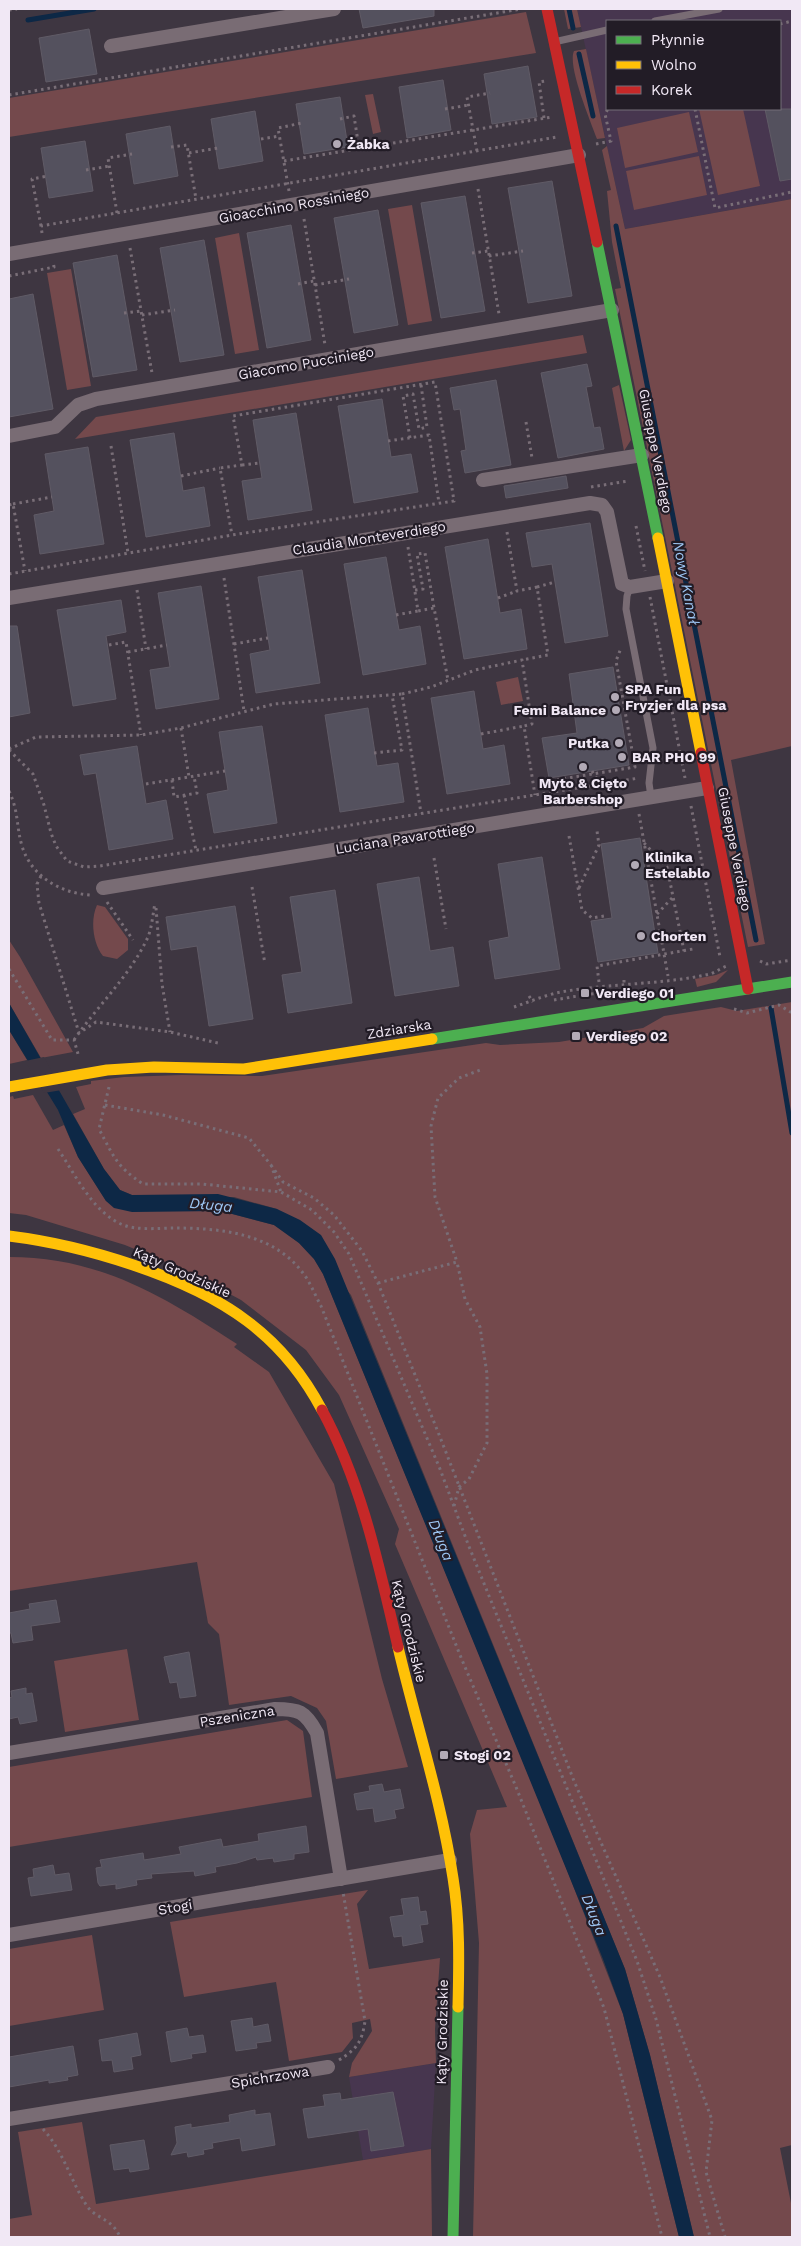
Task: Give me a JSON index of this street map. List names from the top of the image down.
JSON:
{
  "streets": {
    "street": [
      "Gioacchino Rossiniego",
      "Giacomo Pucciniego",
      "Giuseppe Verdiego",
      "Claudia Monteverdiego",
      "Luciana Pavarottiego",
      "Zdziarska",
      "Kąty Grodziskie",
      "Pszeniczna",
      "Stogi",
      "Spichrzowa"
    ]
  },
  "crossings": [
    ["Gioacchino Rossiniego", "Giuseppe Verdiego"],
    ["Giacomo Pucciniego", "Giuseppe Verdiego"],
    ["Giuseppe Verdiego", "Luciana Pavarottiego"],
    ["Giuseppe Verdiego", "Zdziarska"],
    ["Pszeniczna", "Stogi"],
    ["Pszeniczna", "Spichrzowa"],
    ["Stogi", "Spichrzowa"]
  ],
  "water": ["Nowy Kanał", "Długa"],
  "places": {
    "other": [
      "Żabka",
      "SPA Fun Fryzjer dla psa",
      "Femi Balance",
      "Putka",
      "BAR PHO 99",
      "Myto & Cięto Barbershop",
      "Klinika Estelablo",
      "Chorten"
    ],
    "transit": ["Verdiego 01", "Verdiego 02", "Stogi 02"]
  },
  "legend": ["Płynnie", "Wolno", "Korek"]
}
